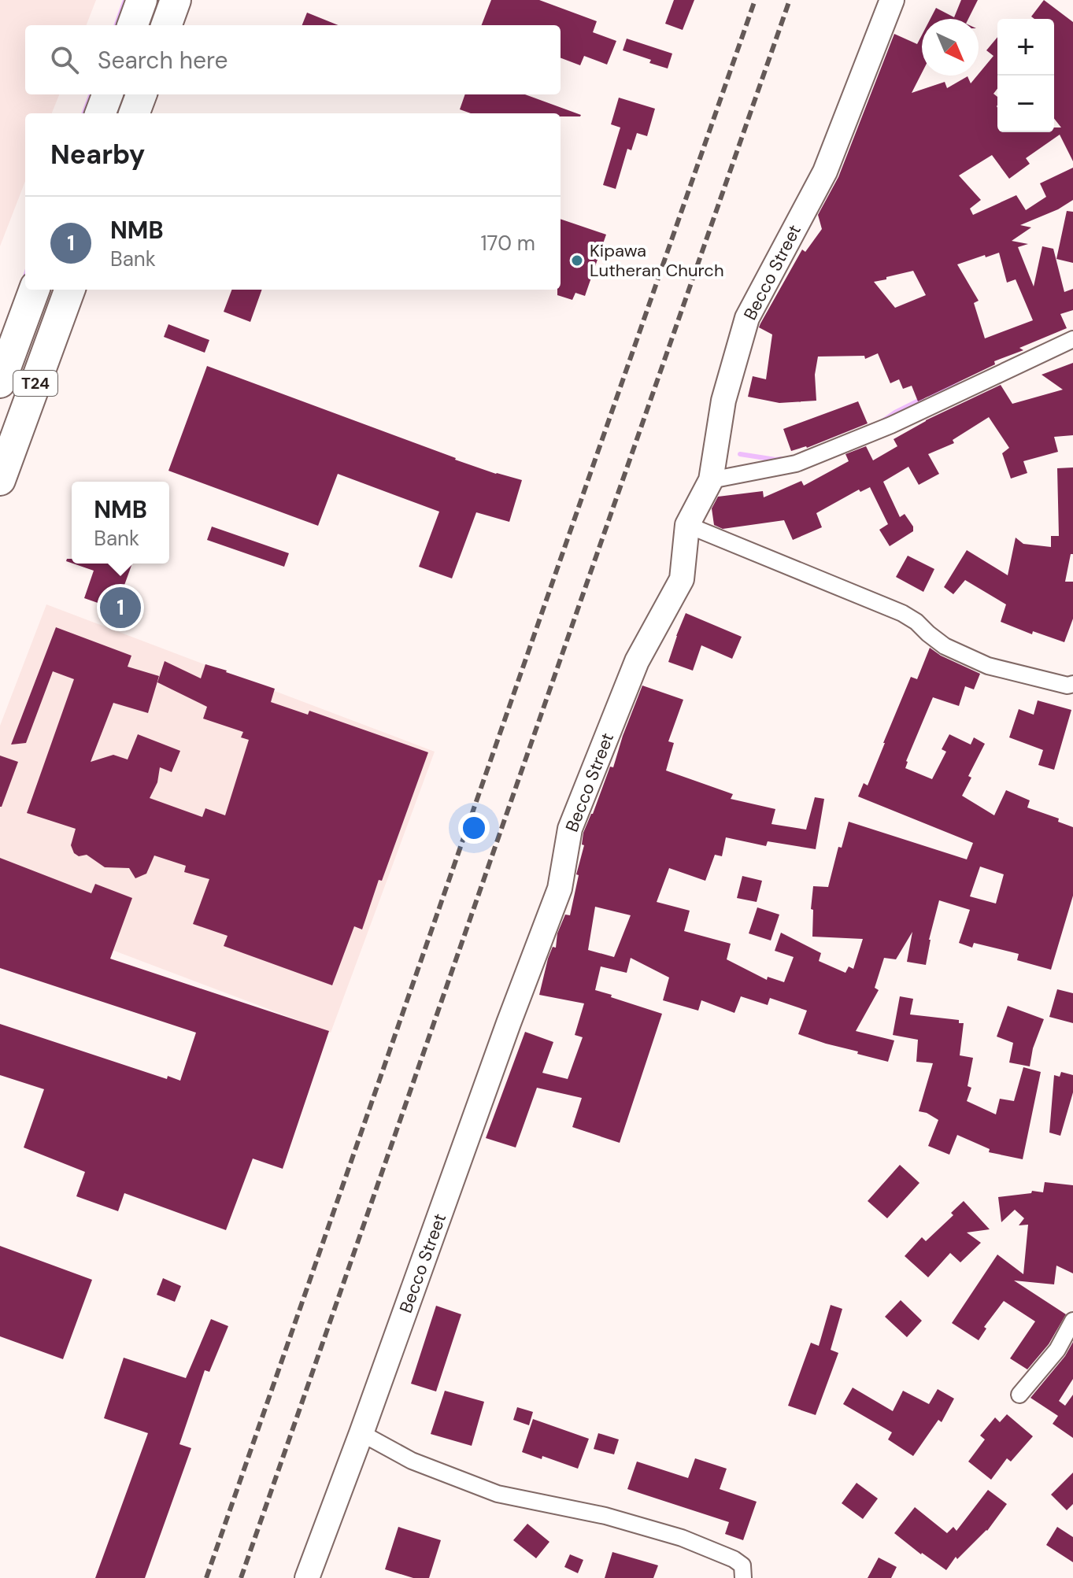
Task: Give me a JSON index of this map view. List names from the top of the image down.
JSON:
{
  "streets": {
    "highway": ["T24"],
    "street": ["Becco Street"]
  },
  "places": ["Kipawa Lutheran Church"],
  "north": "bottom right",
  "page": {
    "map_buttons": ["+", "−"],
    "search": "Search here",
    "heading": "Nearby",
    "list": [
      {
        "mark": "1",
        "name": "NMB",
        "note": "Bank",
        "value": "170 m"
      }
    ],
    "popup": ["NMB", "Bank"],
    "pins": "1"
  }
}
